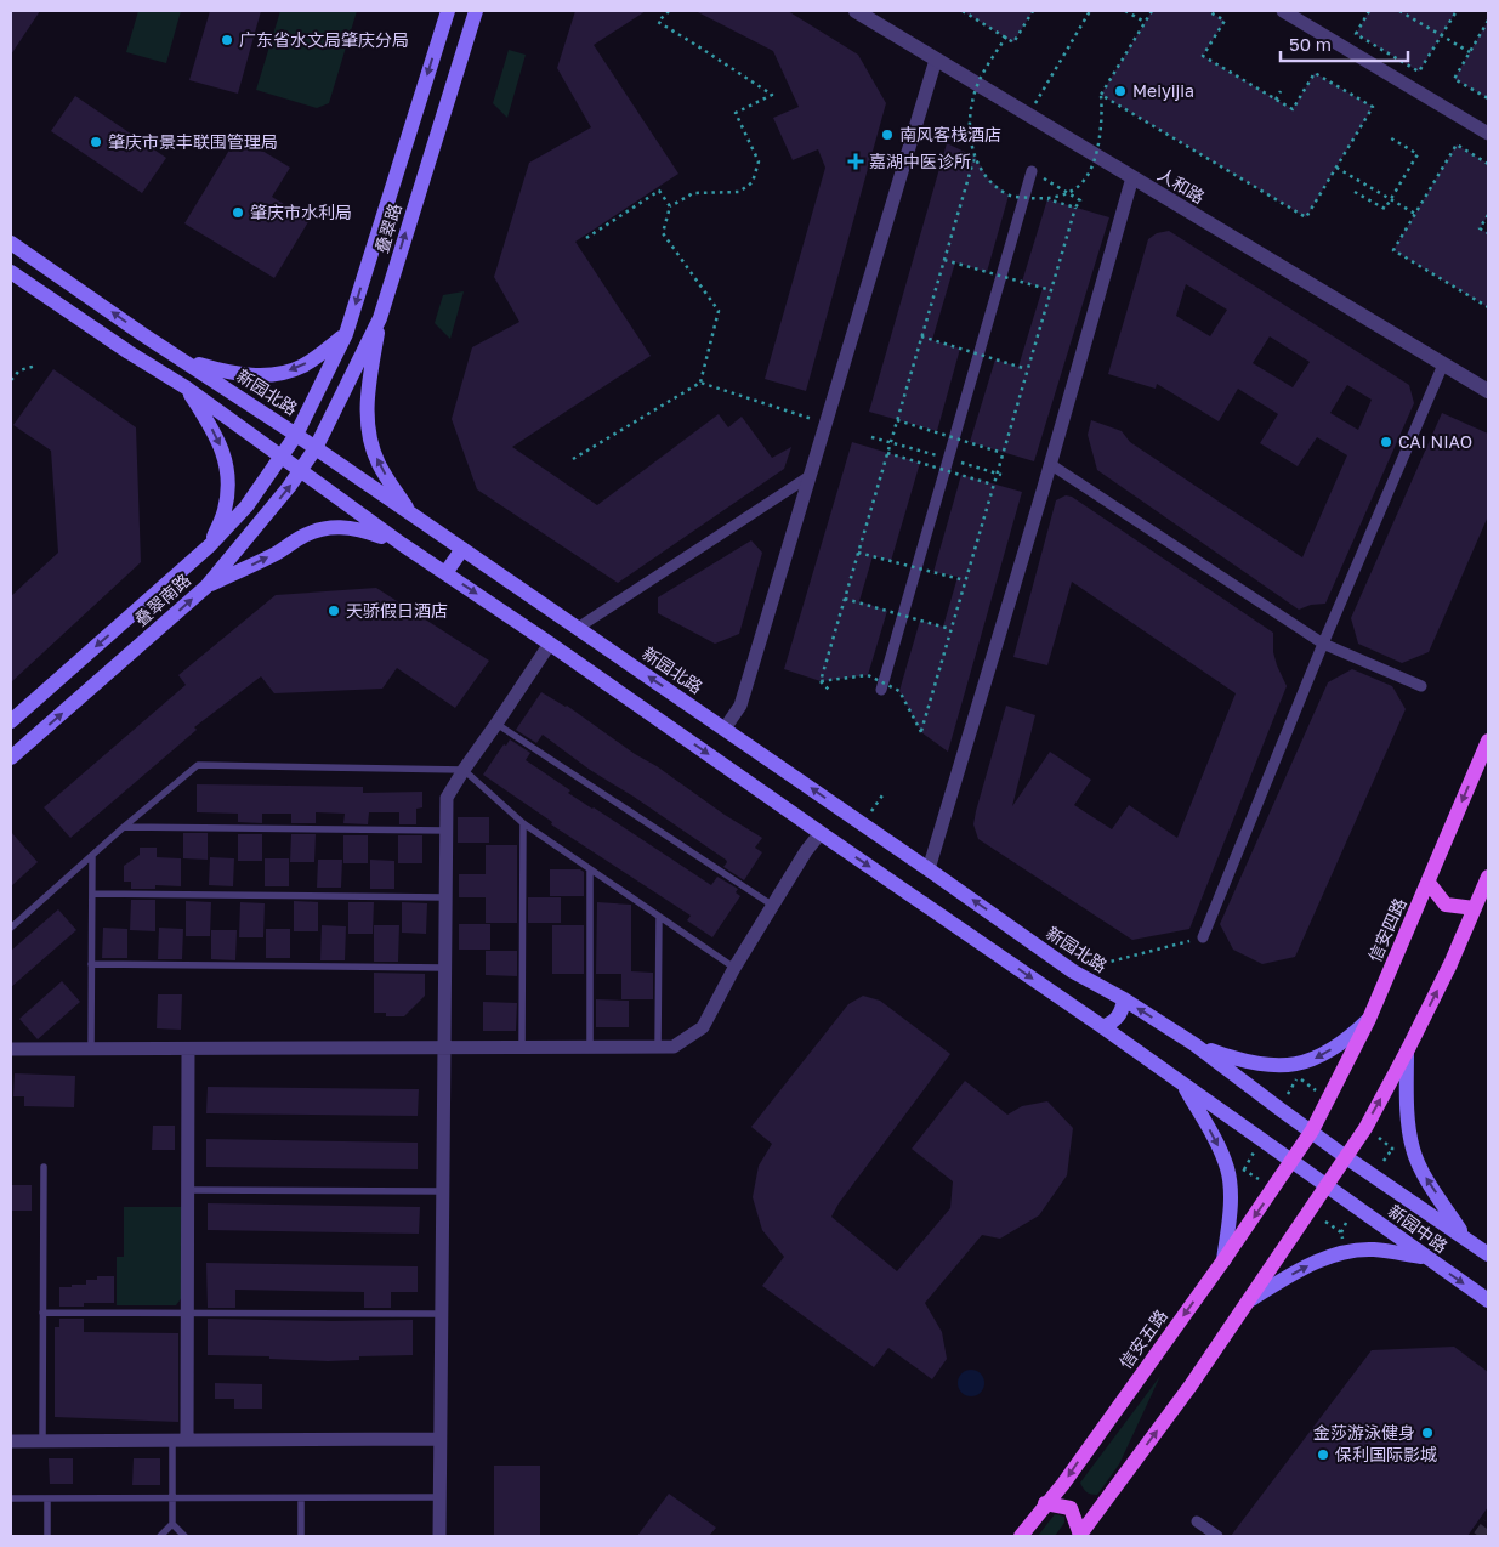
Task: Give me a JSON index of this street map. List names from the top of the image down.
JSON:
{
  "streets": {
    "main road": [
      "叠翠路",
      "新园北路",
      "叠翠南路",
      "信安四路",
      "新园中路",
      "信安五路"
    ],
    "street": ["人和路"]
  },
  "crossings": [
    ["叠翠路", "新园北路"],
    ["叠翠路", "叠翠南路"],
    ["新园北路", "叠翠南路"],
    ["新园北路", "信安四路"],
    ["新园北路", "新园中路"],
    ["信安四路", "新园中路"],
    ["信安四路", "信安五路"],
    ["新园中路", "信安五路"]
  ],
  "places": {
    "other": [
      "广东省水文局肇庆分局",
      "Meiyijia",
      "南风客栈酒店",
      "肇庆市景丰联围管理局",
      "肇庆市水利局",
      "CAI NIAO",
      "天骄假日酒店",
      "金莎游泳健身",
      "保利国际影城"
    ],
    "health": ["嘉湖中医诊所"]
  },
  "scale_bar": "50 m"
}
